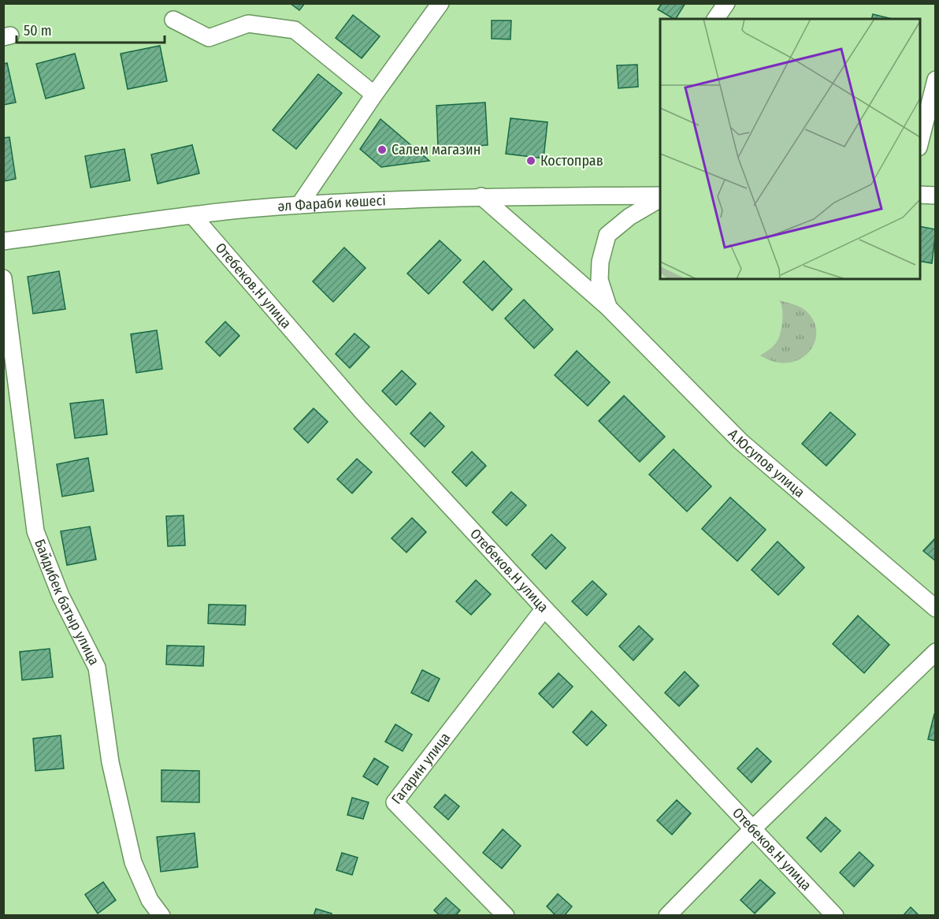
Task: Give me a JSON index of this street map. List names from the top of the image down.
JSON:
{
  "streets": {
    "street": [
      "әл Фараби көшесі",
      "Отебеков.Н улица",
      "А.Юсупов улица",
      "Байдибек батыр улица",
      "Гагарин улица"
    ]
  },
  "crossings": [
    ["әл Фараби көшесі", "Отебеков.Н улица"],
    ["әл Фараби көшесі", "А.Юсупов улица"],
    ["Отебеков.Н улица", "Гагарин улица"]
  ],
  "places": ["Салем магазин", "Костоправ"],
  "scale_bar": "50 m"
}
